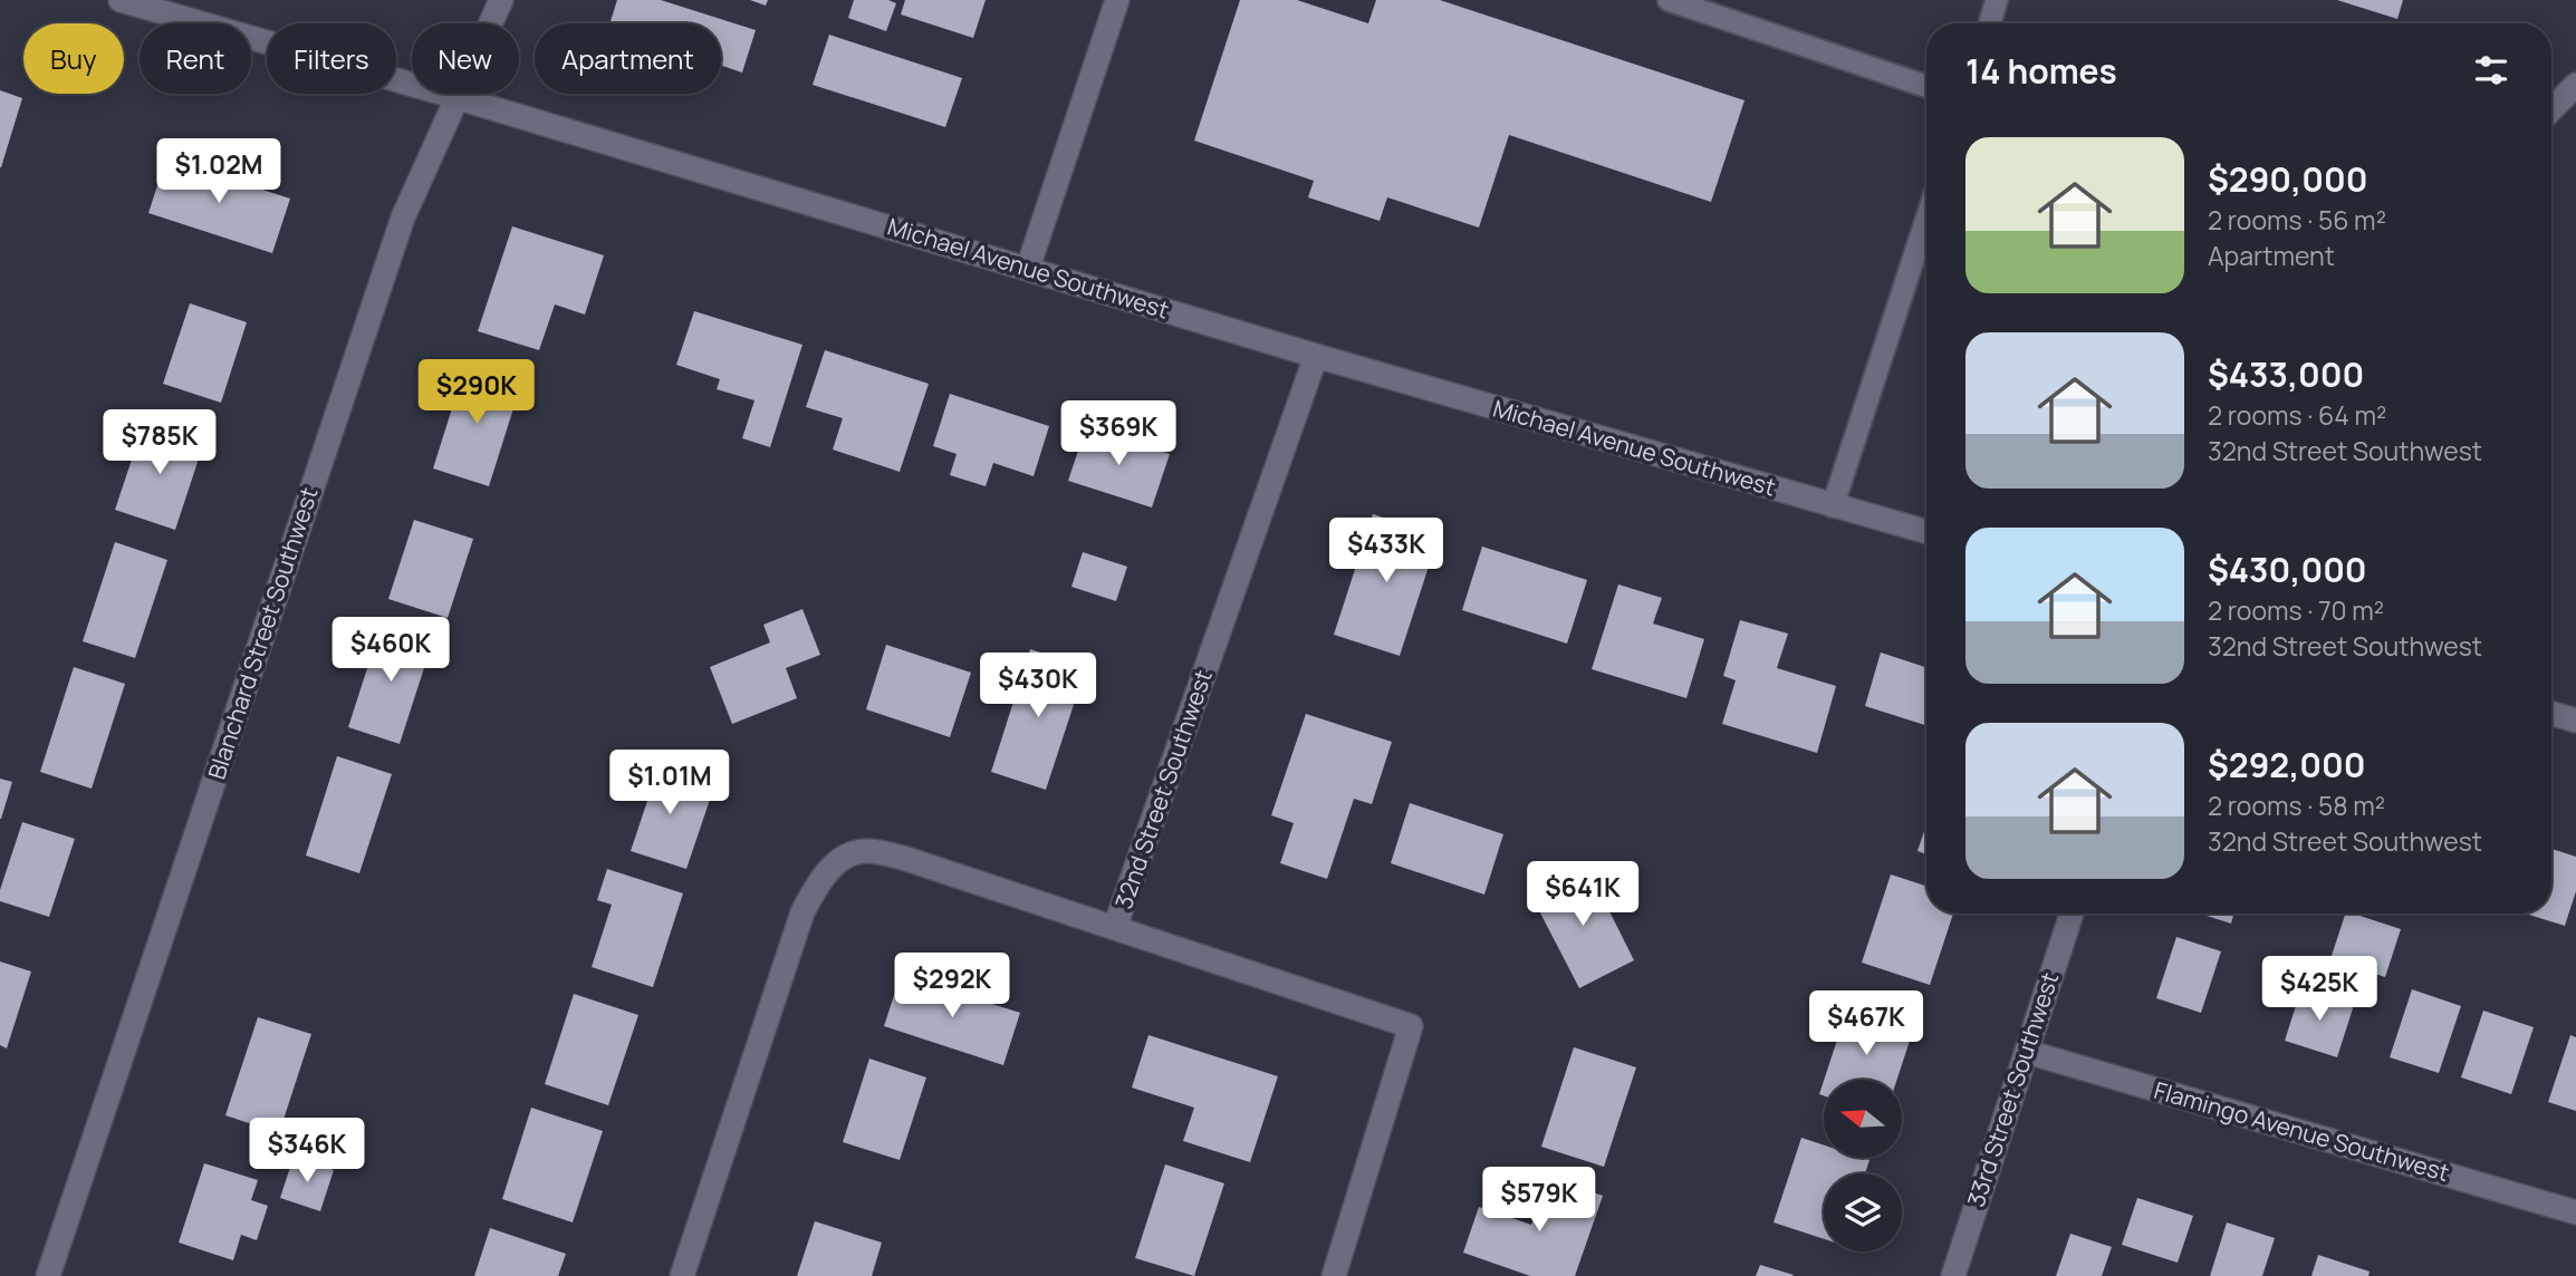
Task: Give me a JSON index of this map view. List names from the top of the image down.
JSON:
{
  "streets": {
    "street": [
      "Michael Avenue Southwest",
      "Blanchard Street Southwest",
      "32nd Street Southwest",
      "33rd Street Southwest",
      "Flamingo Avenue Southwest"
    ]
  },
  "crossings": [
    ["Michael Avenue Southwest", "Blanchard Street Southwest"],
    ["Michael Avenue Southwest", "32nd Street Southwest"],
    ["33rd Street Southwest", "Flamingo Avenue Southwest"]
  ],
  "north": "left",
  "page": {
    "chip": [
      "Buy",
      "Rent",
      "Filters",
      "New",
      "Apartment"
    ],
    "heading": "14 homes",
    "list": [
      {
        "name": "$290,000",
        "note": "2 rooms · 56 m² · Apartment"
      },
      {
        "name": "$433,000",
        "note": "2 rooms · 64 m² · 32nd Street Southwest"
      },
      {
        "name": "$430,000",
        "note": "2 rooms · 70 m² · 32nd Street Southwest"
      },
      {
        "name": "$292,000",
        "note": "2 rooms · 58 m² · 32nd Street Southwest"
      }
    ],
    "price": [
      "$1.02M",
      "$290K",
      "$369K",
      "$785K",
      "$433K",
      "$460K",
      "$430K",
      "$1.01M",
      "$641K",
      "$292K",
      "$425K",
      "$467K",
      "$346K",
      "$579K"
    ]
  }
}
